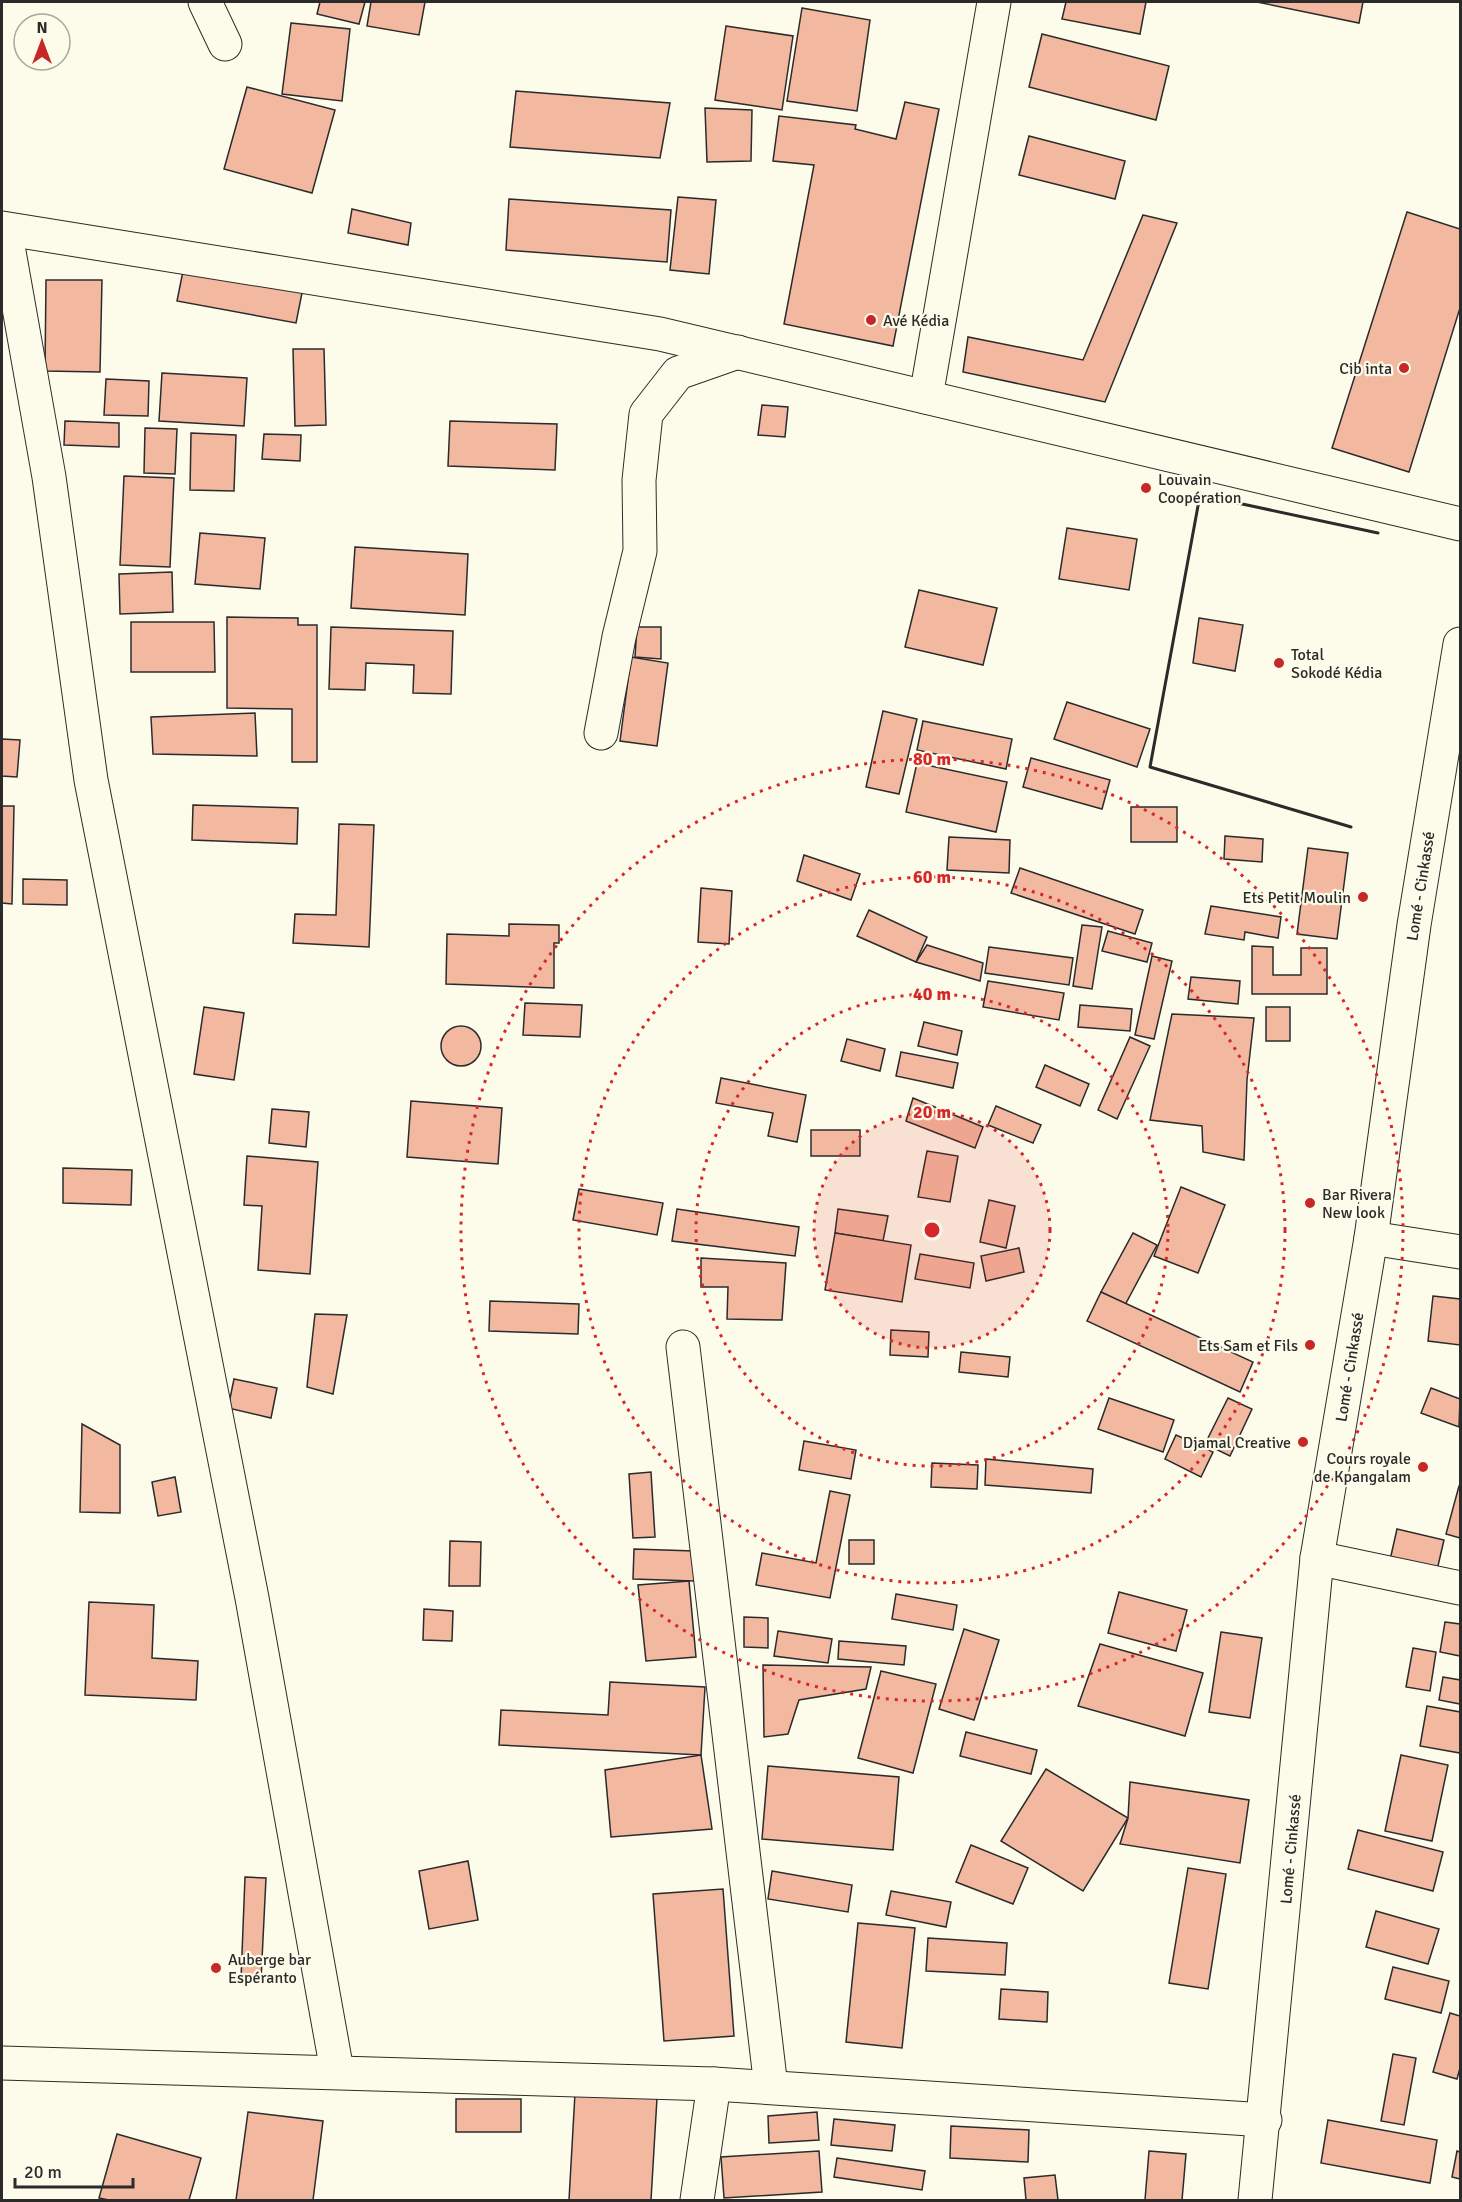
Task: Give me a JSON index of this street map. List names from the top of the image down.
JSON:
{
  "streets": {
    "main road": ["Lomé - Cinkassé"]
  },
  "places": [
    "Avé Kédia",
    "Cib inta",
    "Louvain Coopération",
    "Total Sokodé Kédia",
    "Ets Petit Moulin",
    "Bar Rivera New look",
    "Ets Sam et Fils",
    "Djamal Creative",
    "Cours royale de Kpangalam",
    "Auberge bar Espéranto"
  ],
  "scale_bar": "20 m",
  "north": "top",
  "rings": [
    "80 m",
    "60 m",
    "40 m",
    "20 m"
  ]
}
